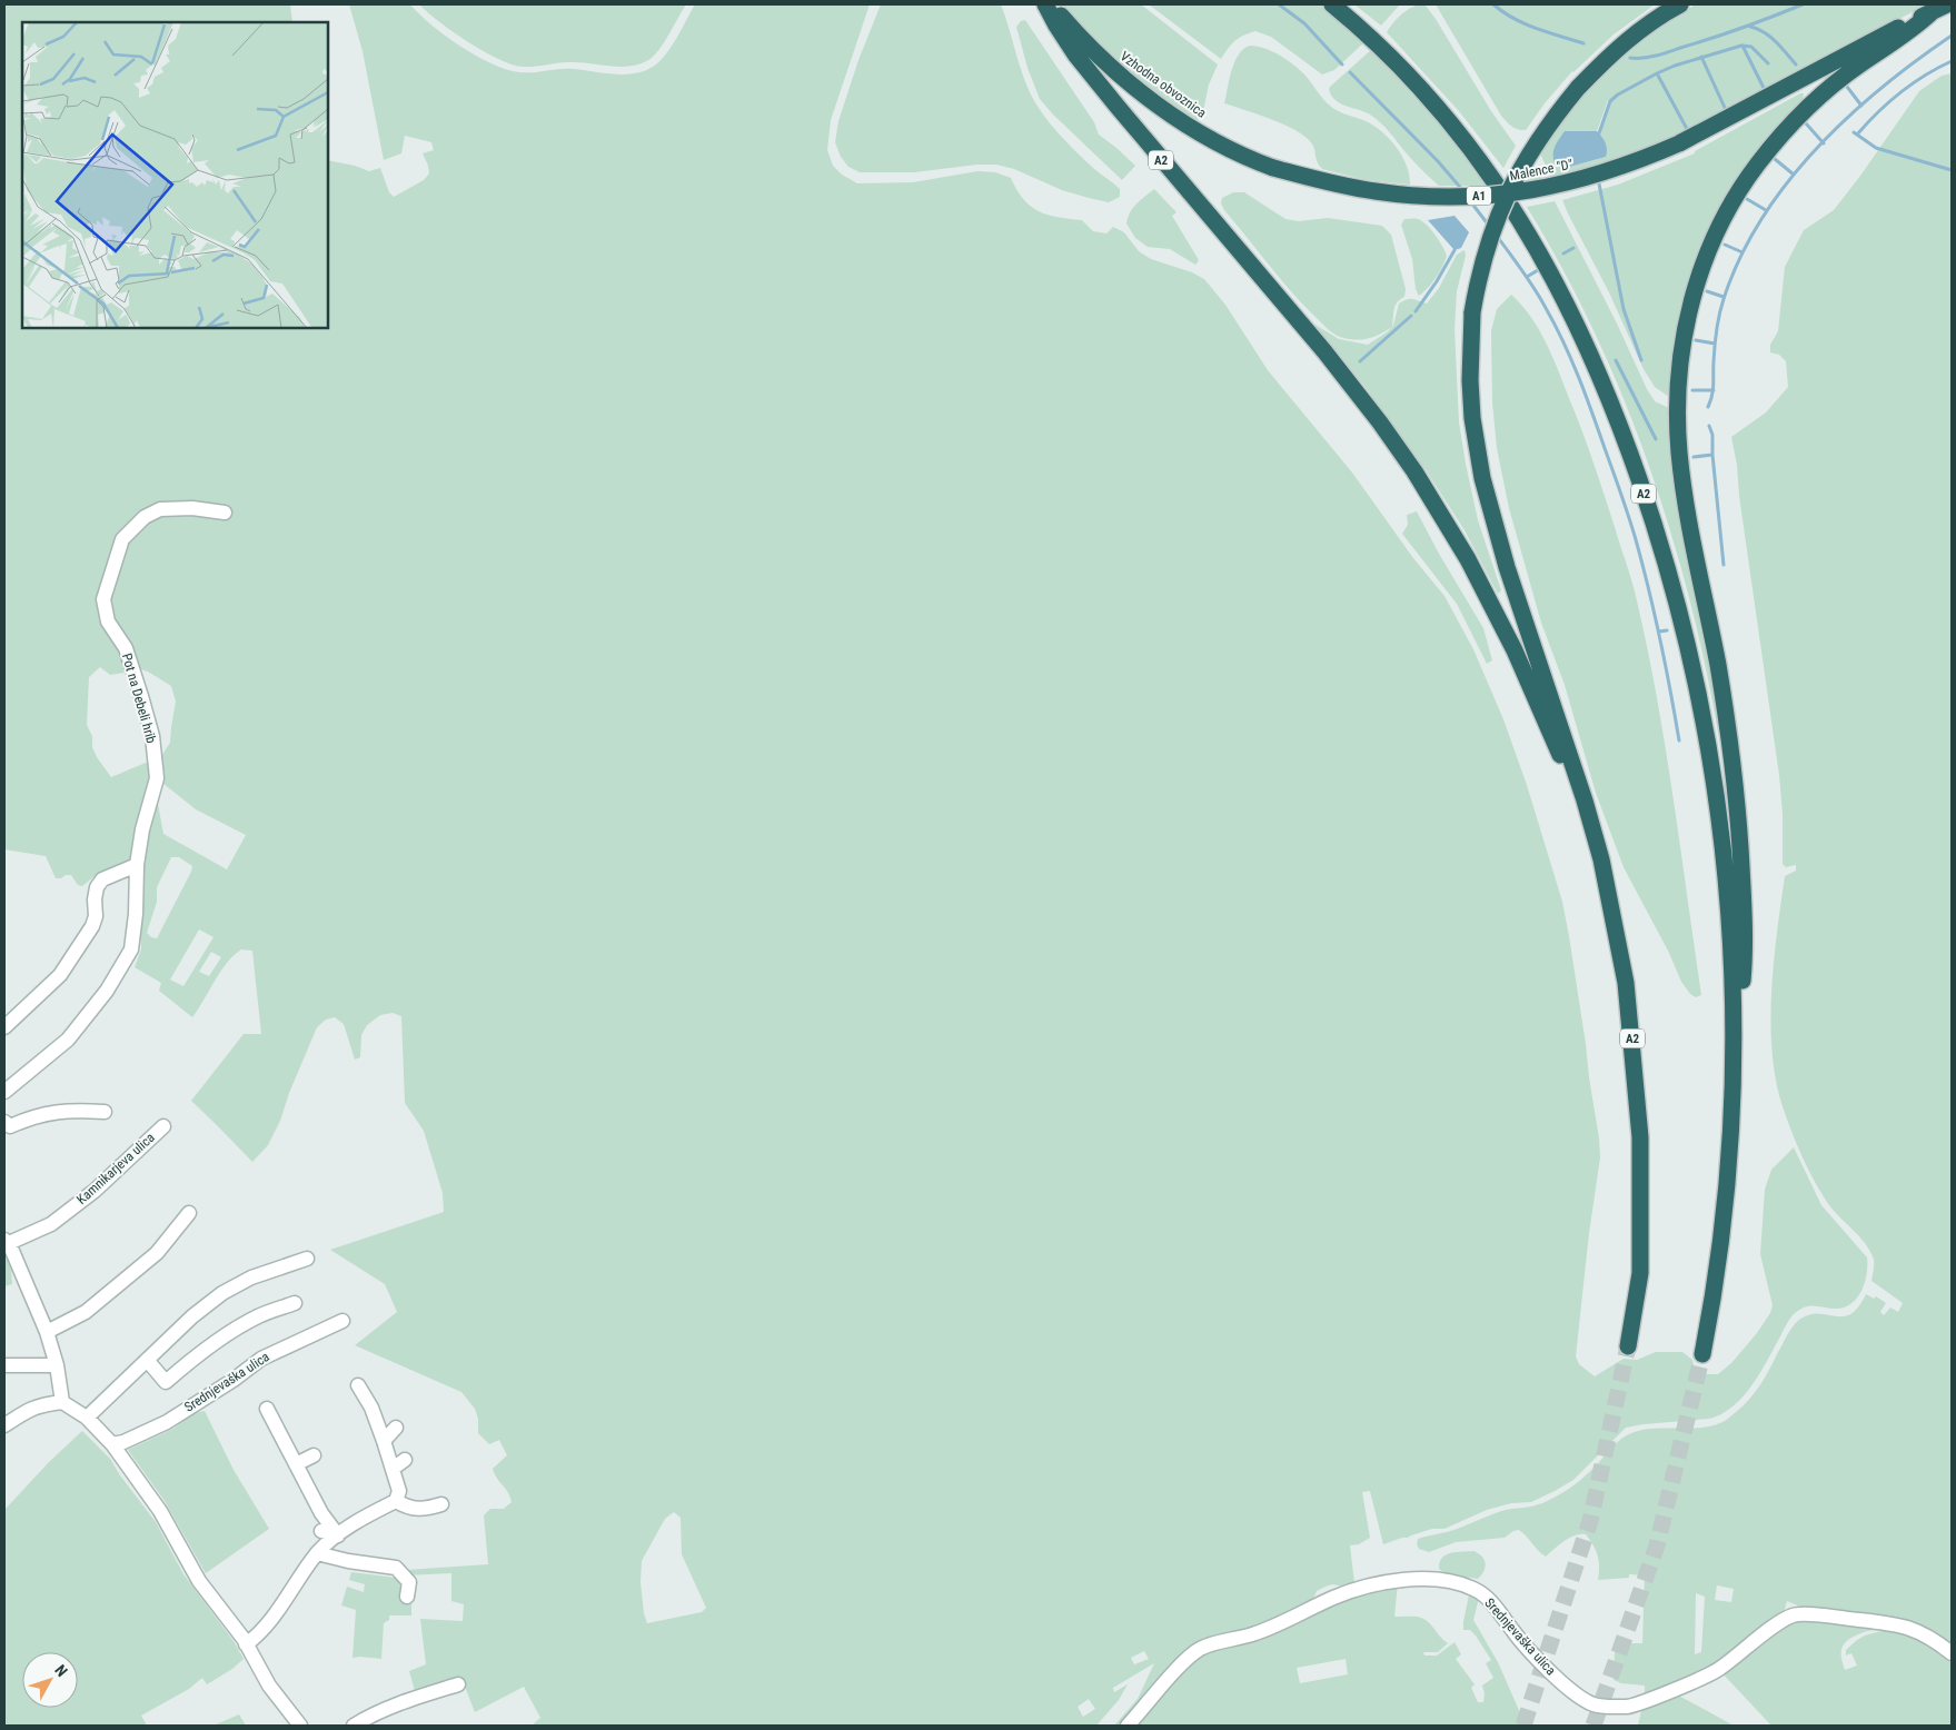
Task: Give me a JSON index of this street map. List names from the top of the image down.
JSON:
{
  "streets": {
    "highway": [
      "Vzhodna obvoznica",
      "A2",
      "Malence \"D\"",
      "A1"
    ],
    "street": ["Pot na Debeli hrib", "Kamnikarjeva ulica", "Srednjevaška ulica"]
  },
  "crossings": [
    ["Vzhodna obvoznica", "Malence \"D\""],
    ["Malence \"D\"", "A1"]
  ],
  "north": "top right"
}
